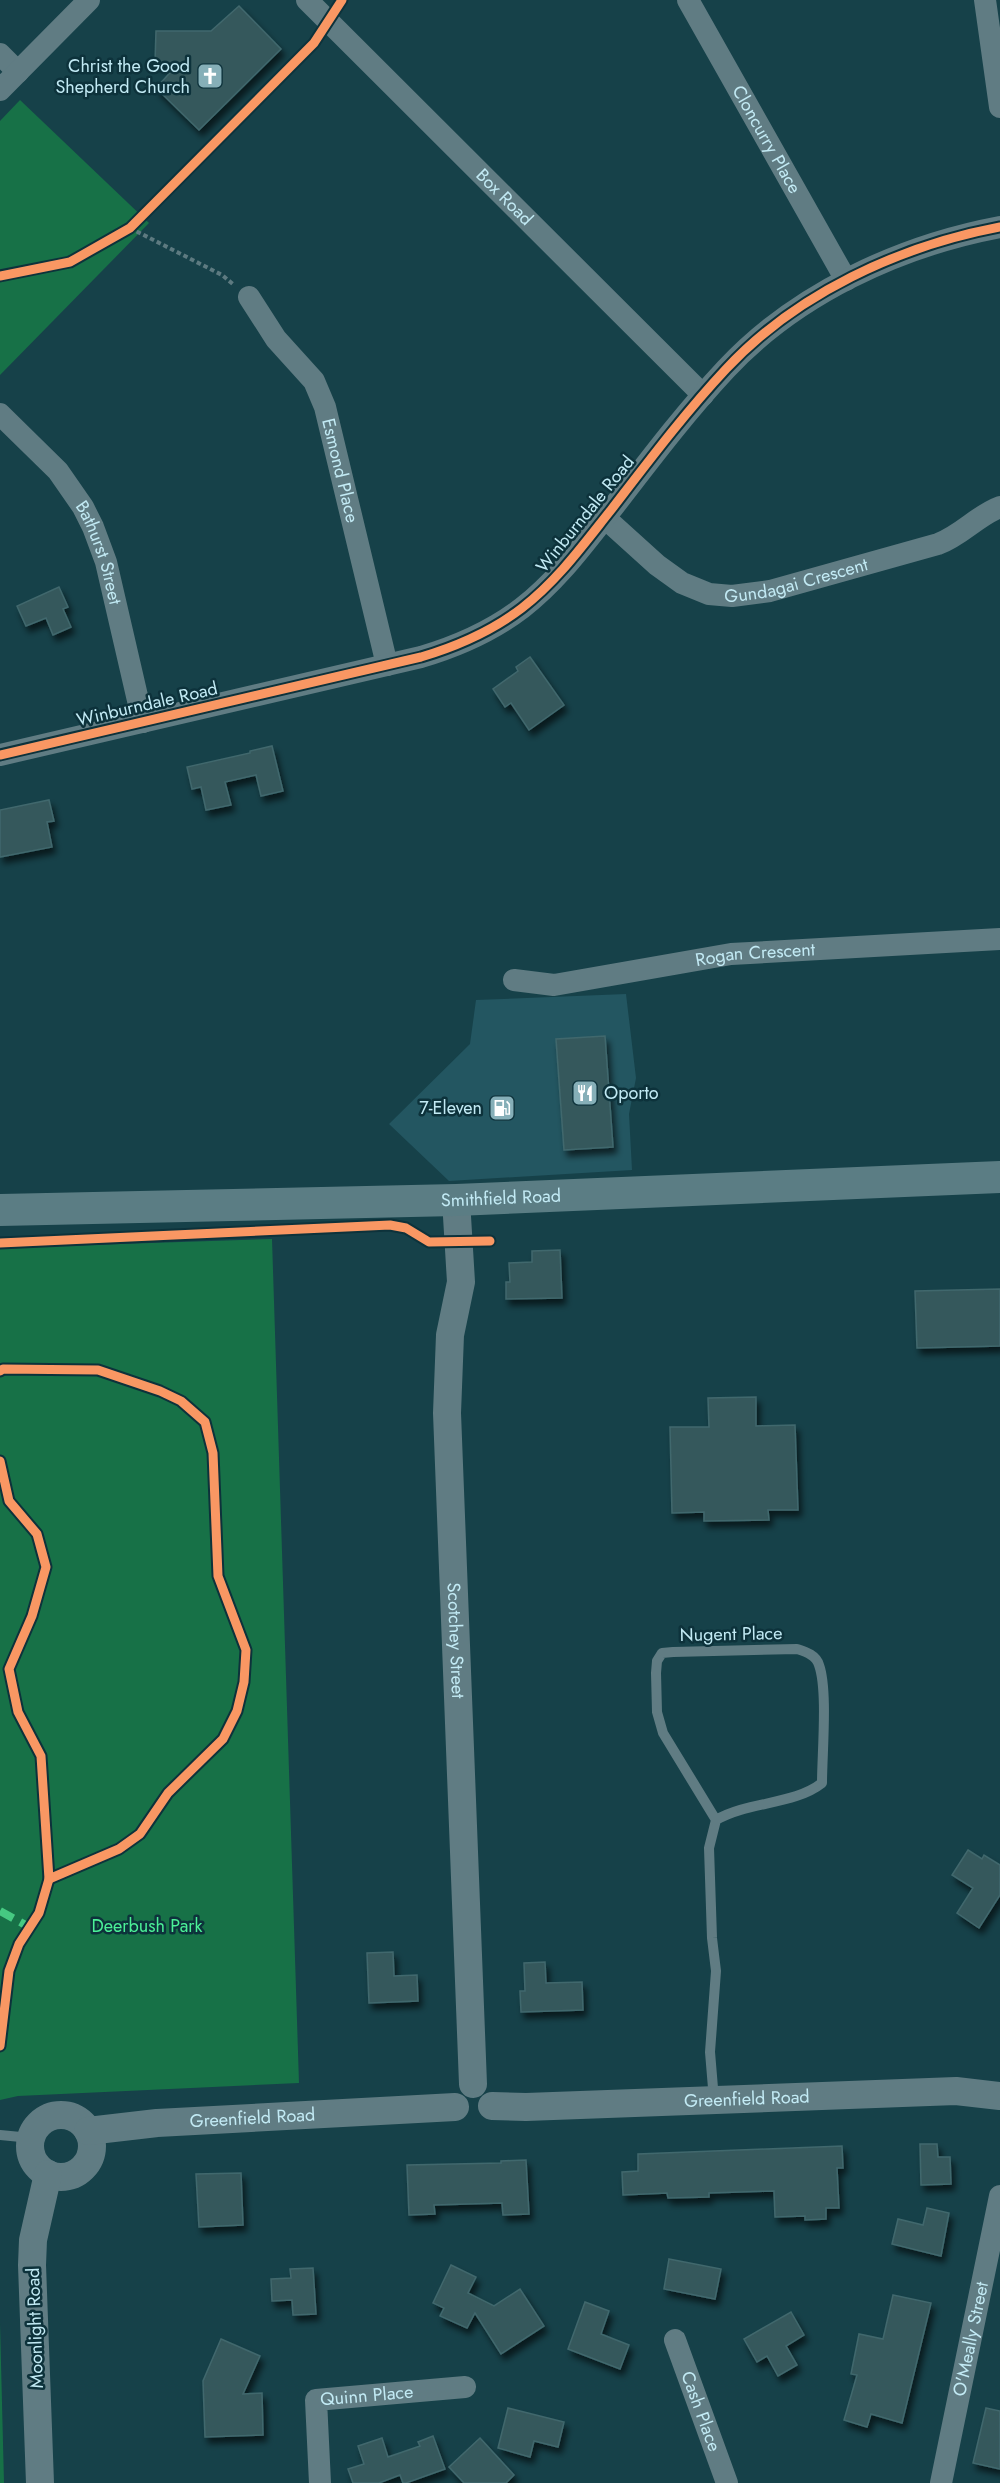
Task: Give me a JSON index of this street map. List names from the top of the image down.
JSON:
{
  "streets": {
    "main road": ["Smithfield Road"],
    "street": [
      "Cloncurry Place",
      "Box Road",
      "Esmond Place",
      "Winburndale Road",
      "Bathurst Street",
      "Gundagai Crescent",
      "Rogan Crescent",
      "Scotchey Street",
      "Greenfield Road",
      "Moonlight Road",
      "O'Meally Street",
      "Quinn Place",
      "Cash Place"
    ],
    "lane": ["Nugent Place"]
  },
  "crossings": [
    ["Cloncurry Place", "Winburndale Road"],
    ["Box Road", "Winburndale Road"],
    ["Esmond Place", "Winburndale Road"],
    ["Winburndale Road", "Bathurst Street"],
    ["Winburndale Road", "Gundagai Crescent"],
    ["Smithfield Road", "Scotchey Street"],
    ["Scotchey Street", "Greenfield Road"],
    ["Greenfield Road", "Moonlight Road"]
  ],
  "parks": ["Deerbush Park"],
  "places": {
    "church": ["Christ the Good Shepherd Church"],
    "restaurant": ["Oporto"],
    "fuel station": ["7-Eleven"]
  }
}
